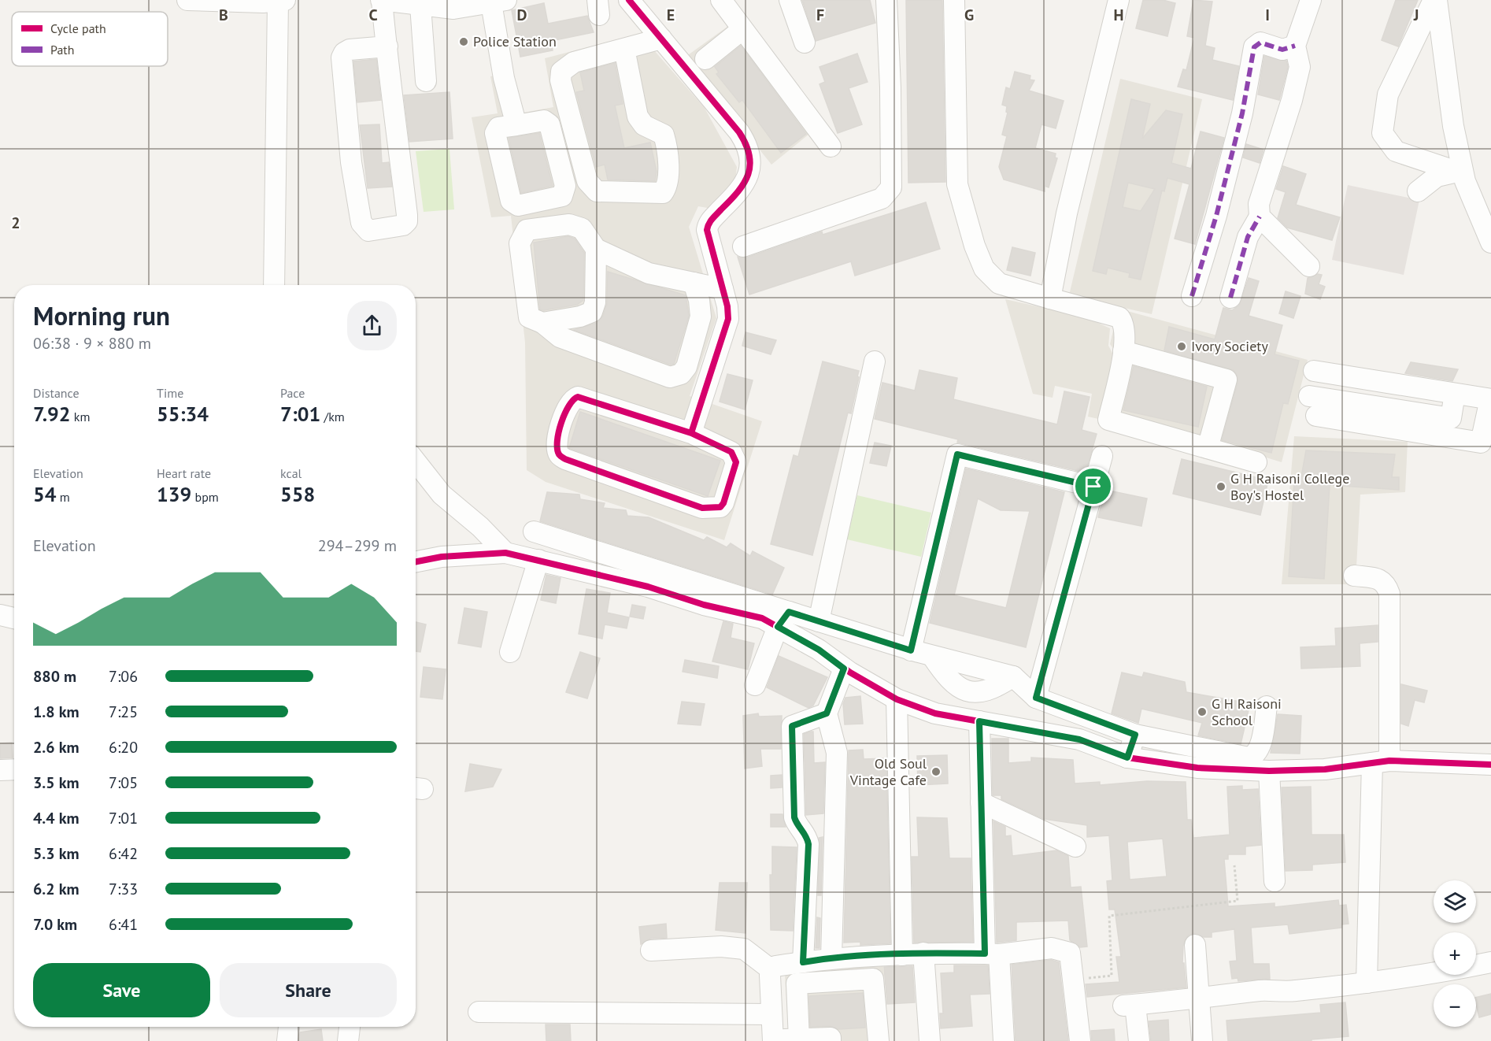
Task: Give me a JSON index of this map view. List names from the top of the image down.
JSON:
{
  "places": [
    "Police Station",
    "Ivory Society",
    "G H Raisoni College Boy's Hostel",
    "G H Raisoni School",
    "Old Soul Vintage Cafe"
  ],
  "legend": ["Cycle path", "Path"],
  "page": {
    "heading": ["Morning run", "06:38 · 9 × 880 m"],
    "stats": [
      ["Distance", "7.92 km"],
      ["Time", "55:34"],
      ["Pace", "7:01 /km"],
      ["Elevation", "54 m"],
      ["Heart rate", "139 bpm"],
      ["kcal", "558"]
    ],
    "chart": ["Elevation", "294–299 m"],
    "list": [
      {
        "name": "880 m",
        "note": "7:06"
      },
      {
        "name": "1.8 km",
        "note": "7:25"
      },
      {
        "name": "2.6 km",
        "note": "6:20"
      },
      {
        "name": "3.5 km",
        "note": "7:05"
      },
      {
        "name": "4.4 km",
        "note": "7:01"
      },
      {
        "name": "5.3 km",
        "note": "6:42"
      },
      {
        "name": "6.2 km",
        "note": "7:33"
      },
      {
        "name": "7.0 km",
        "note": "6:41"
      }
    ],
    "map_buttons": ["+", "−"],
    "buttons": ["Save", "Share"]
  },
  "grid": {
    "columns": [
      "B",
      "C",
      "D",
      "E",
      "F",
      "G",
      "H",
      "I",
      "J"
    ],
    "rows": ["2"]
  }
}
